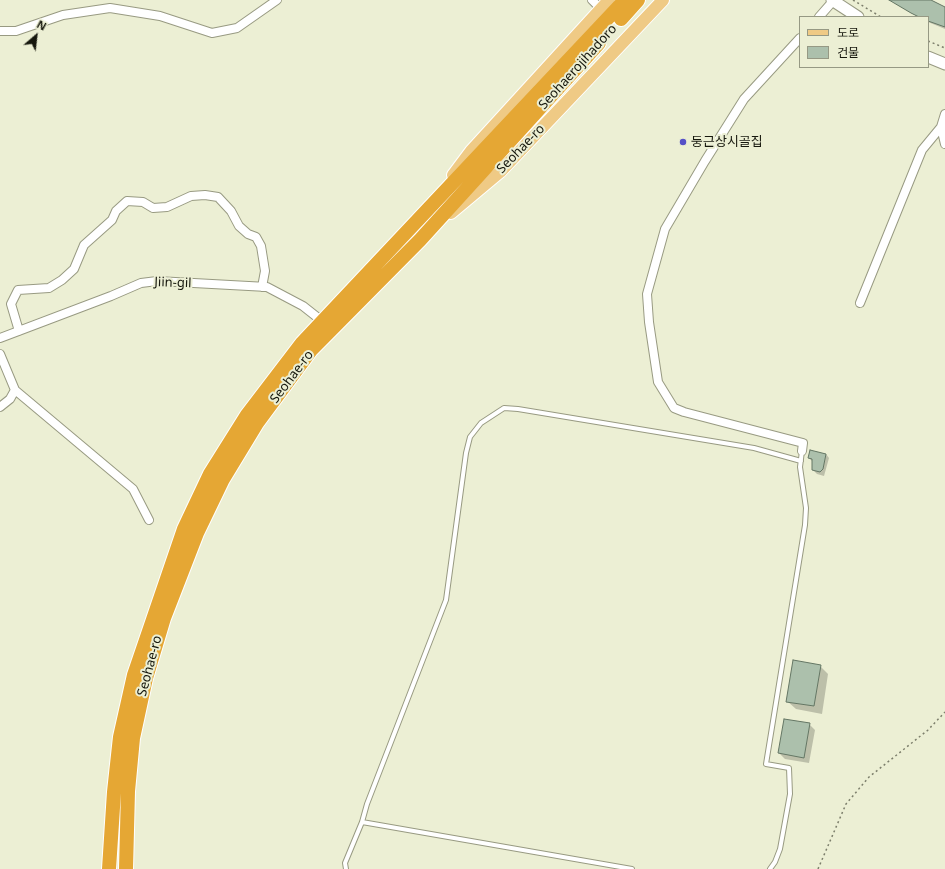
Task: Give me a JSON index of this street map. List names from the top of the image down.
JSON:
{
  "streets": {
    "highway": ["Seohaerojihadoro", "Seohae-ro"],
    "street": ["Jiin-gil"]
  },
  "crossings": [
    ["Seohaerojihadoro", "Seohae-ro"],
    ["Seohae-ro", "Jiin-gil"]
  ],
  "places": ["둥근상시골집"],
  "legend": ["도로", "건물"],
  "north": "top right"
}
